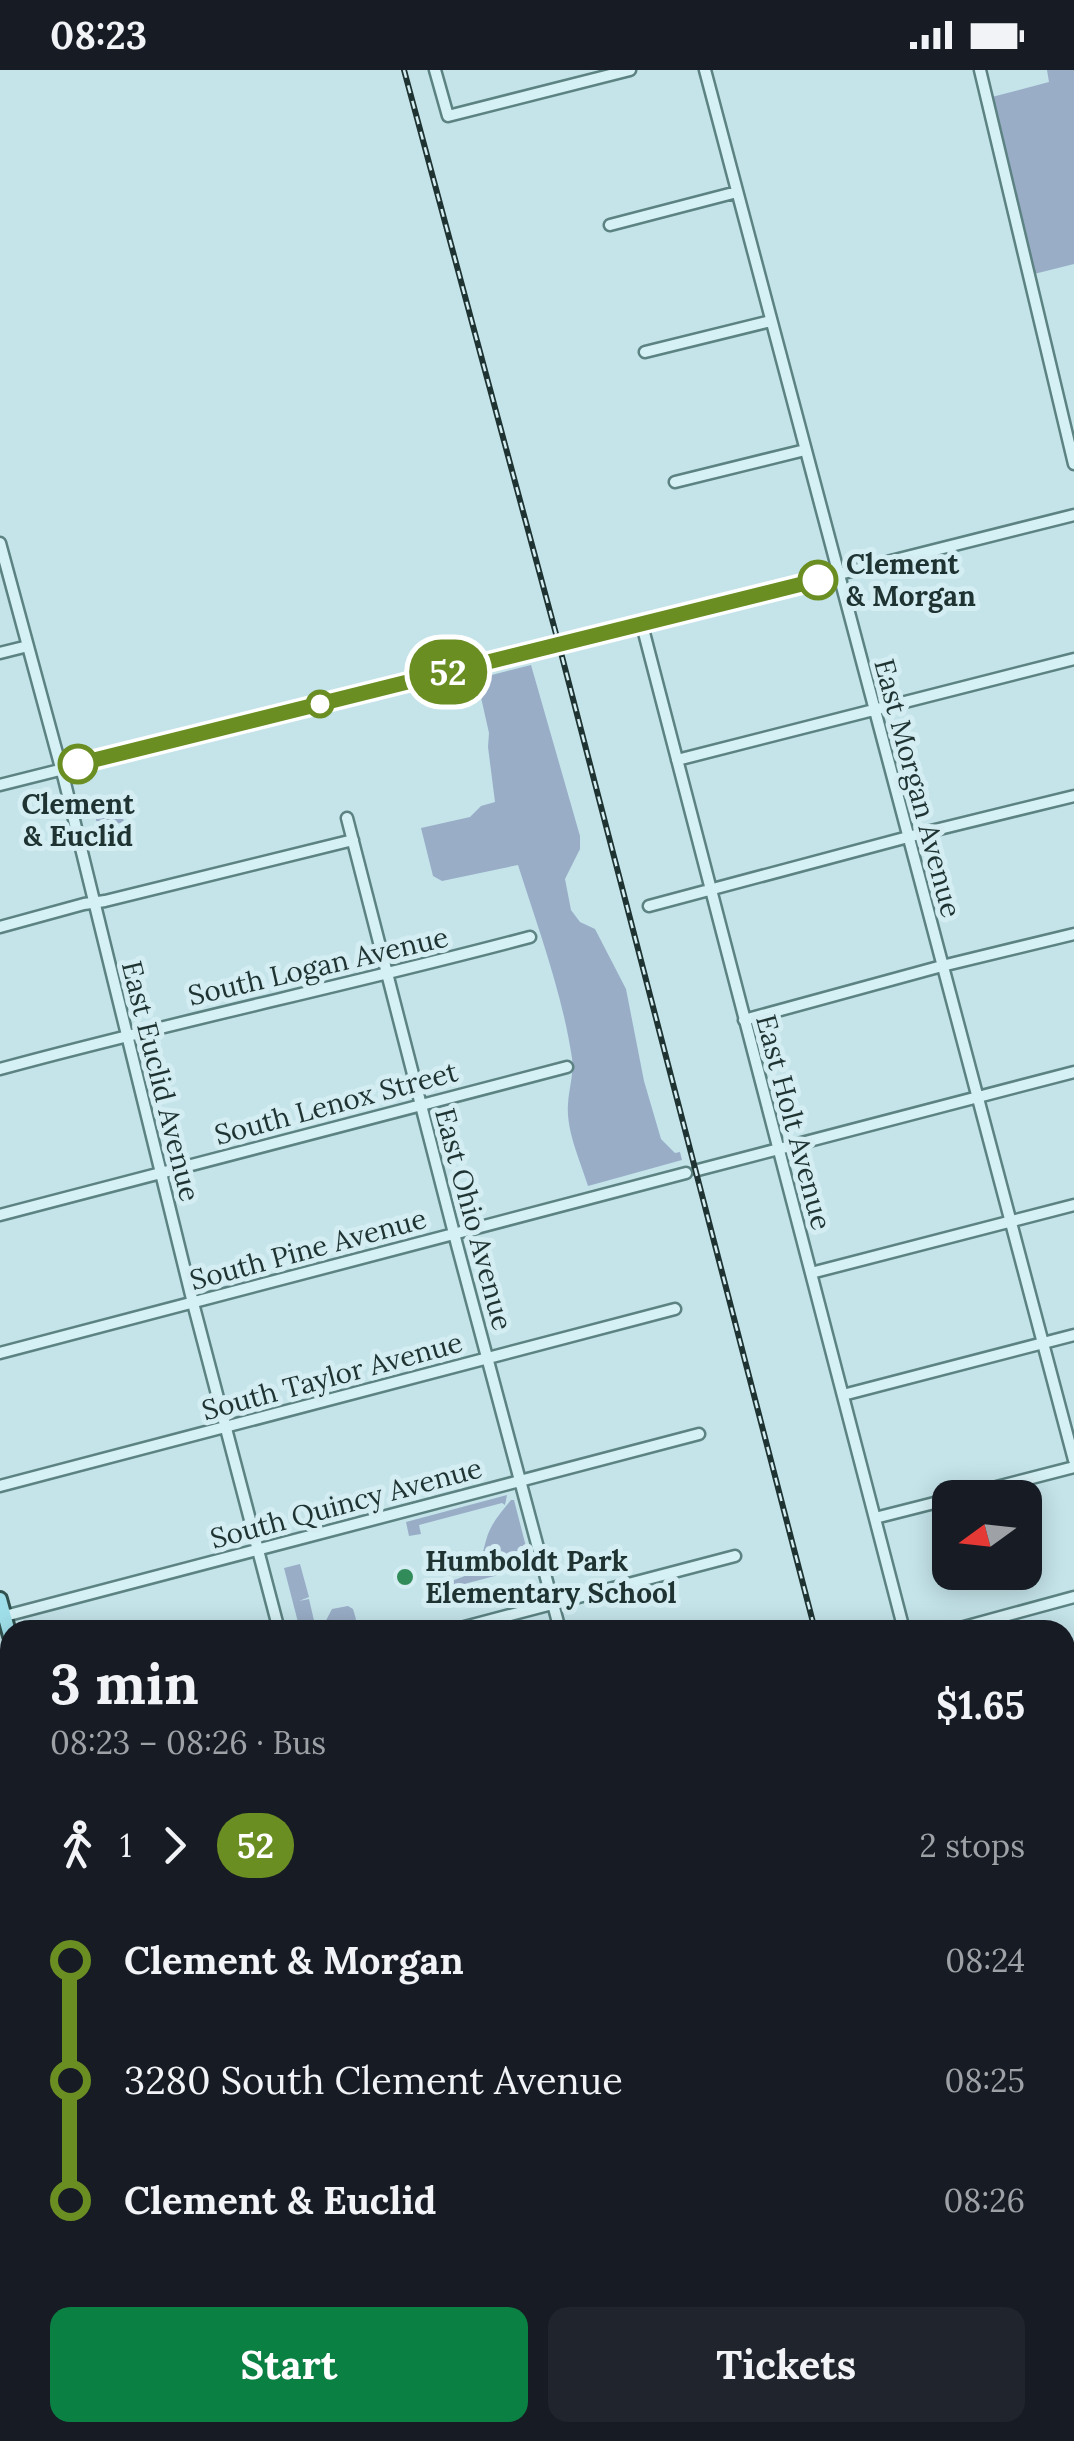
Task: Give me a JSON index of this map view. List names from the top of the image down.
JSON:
{
  "streets": {
    "street": [
      "East Morgan Avenue",
      "South Logan Avenue",
      "East Euclid Avenue",
      "South Lenox Street",
      "East Holt Avenue",
      "East Ohio Avenue",
      "South Pine Avenue",
      "South Taylor Avenue",
      "South Quincy Avenue"
    ]
  },
  "crossings": [
    ["East Morgan Avenue", "South Pine Avenue"],
    ["South Logan Avenue", "East Euclid Avenue"],
    ["South Logan Avenue", "East Ohio Avenue"],
    ["East Euclid Avenue", "South Lenox Street"],
    ["East Euclid Avenue", "South Pine Avenue"],
    ["East Euclid Avenue", "South Taylor Avenue"],
    ["East Euclid Avenue", "South Quincy Avenue"],
    ["South Lenox Street", "East Ohio Avenue"],
    ["East Holt Avenue", "South Pine Avenue"],
    ["East Ohio Avenue", "South Pine Avenue"],
    ["East Ohio Avenue", "South Taylor Avenue"],
    ["East Ohio Avenue", "South Quincy Avenue"]
  ],
  "places": ["Clement & Morgan", "Clement & Euclid", "Humboldt Park Elementary School"],
  "lines": ["bus line 52"],
  "north": "left",
  "page": {
    "status": "08:23",
    "on_map": "52",
    "heading": ["3 min", "08:23 – 08:26 · Bus", "$1.65"],
    "legs": ["1", "52", "2 stops"],
    "list": [
      {
        "name": "Clement & Morgan",
        "value": "08:24"
      },
      {
        "name": "3280 South Clement Avenue",
        "value": "08:25"
      },
      {
        "name": "Clement & Euclid",
        "value": "08:26"
      }
    ],
    "buttons": ["Start", "Tickets"]
  }
}
